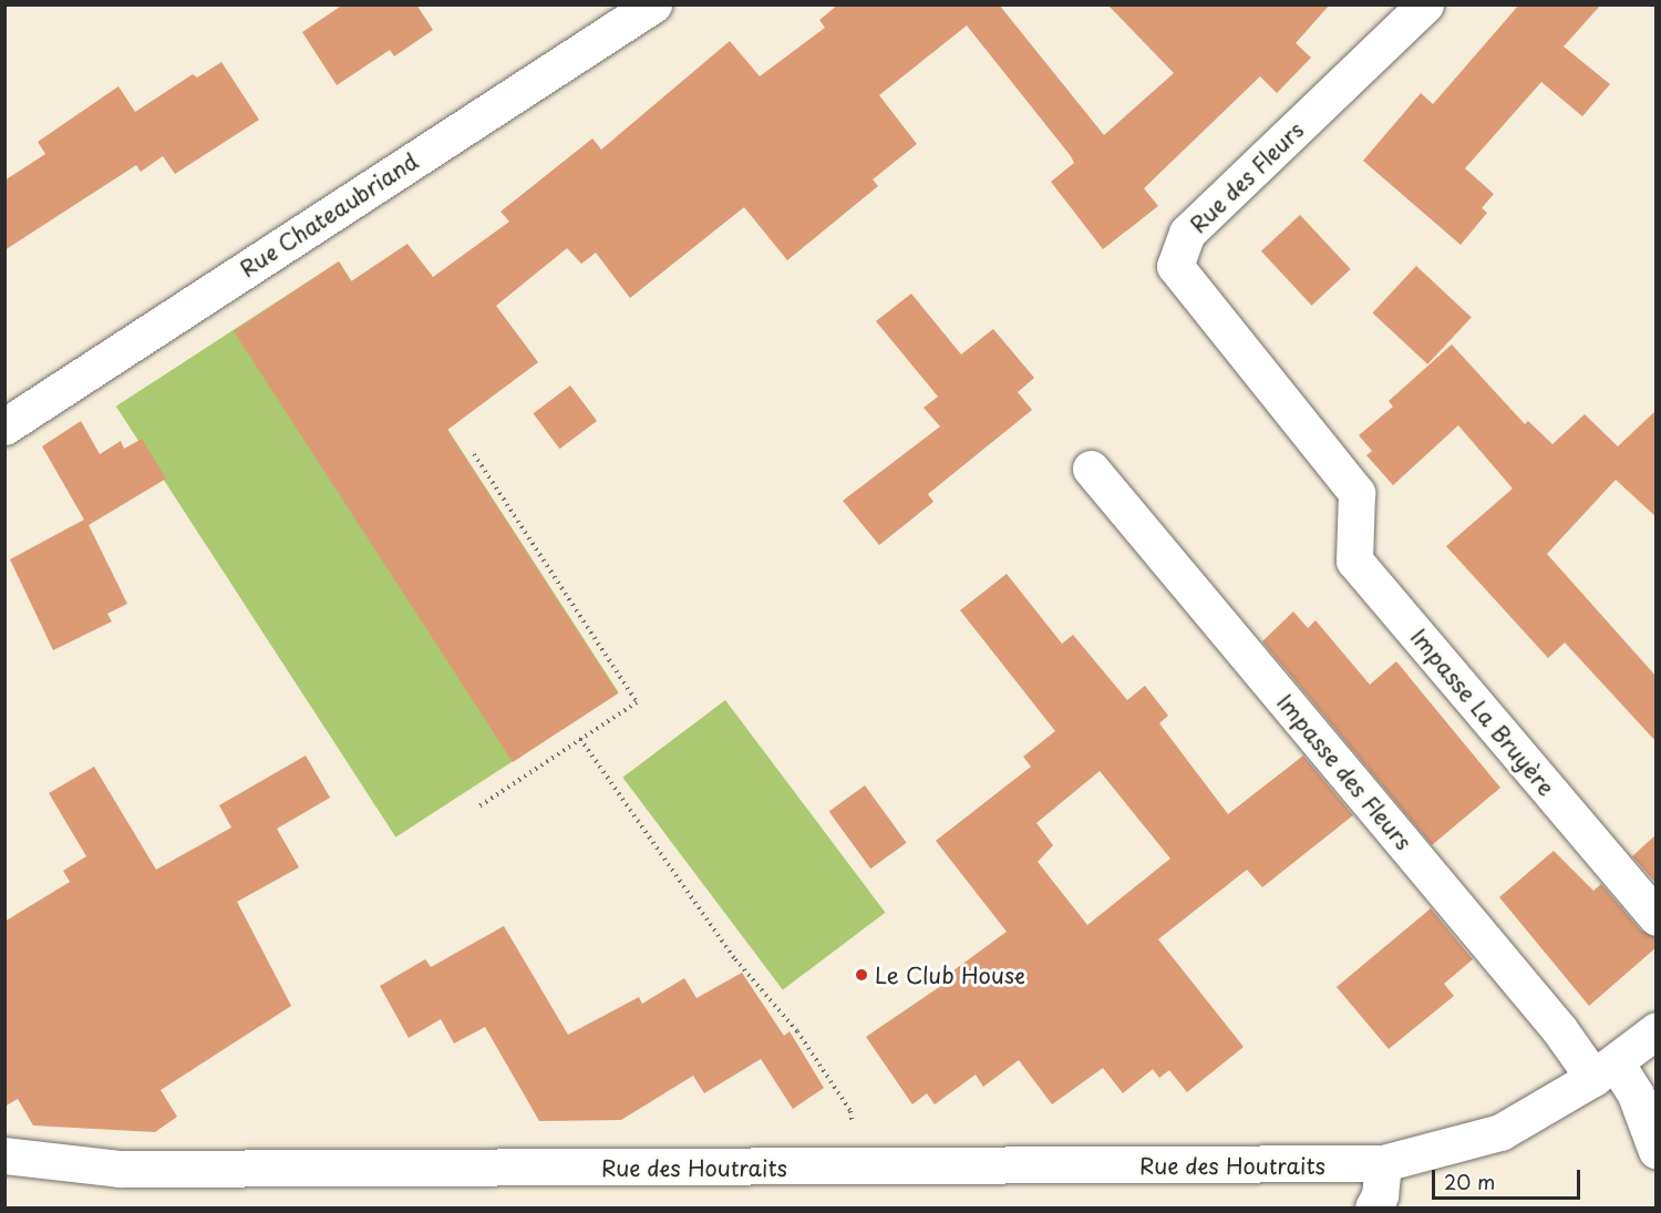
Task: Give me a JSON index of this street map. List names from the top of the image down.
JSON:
{
  "streets": {
    "street": [
      "Rue des Fleurs",
      "Rue Chateaubriand",
      "Impasse La Bruyère",
      "Impasse des Fleurs",
      "Rue des Houtraits"
    ]
  },
  "crossings": [
    ["Rue des Fleurs", "Impasse La Bruyère"],
    ["Impasse des Fleurs", "Rue des Houtraits"]
  ],
  "places": ["Le Club House"],
  "scale_bar": "20 m"
}
